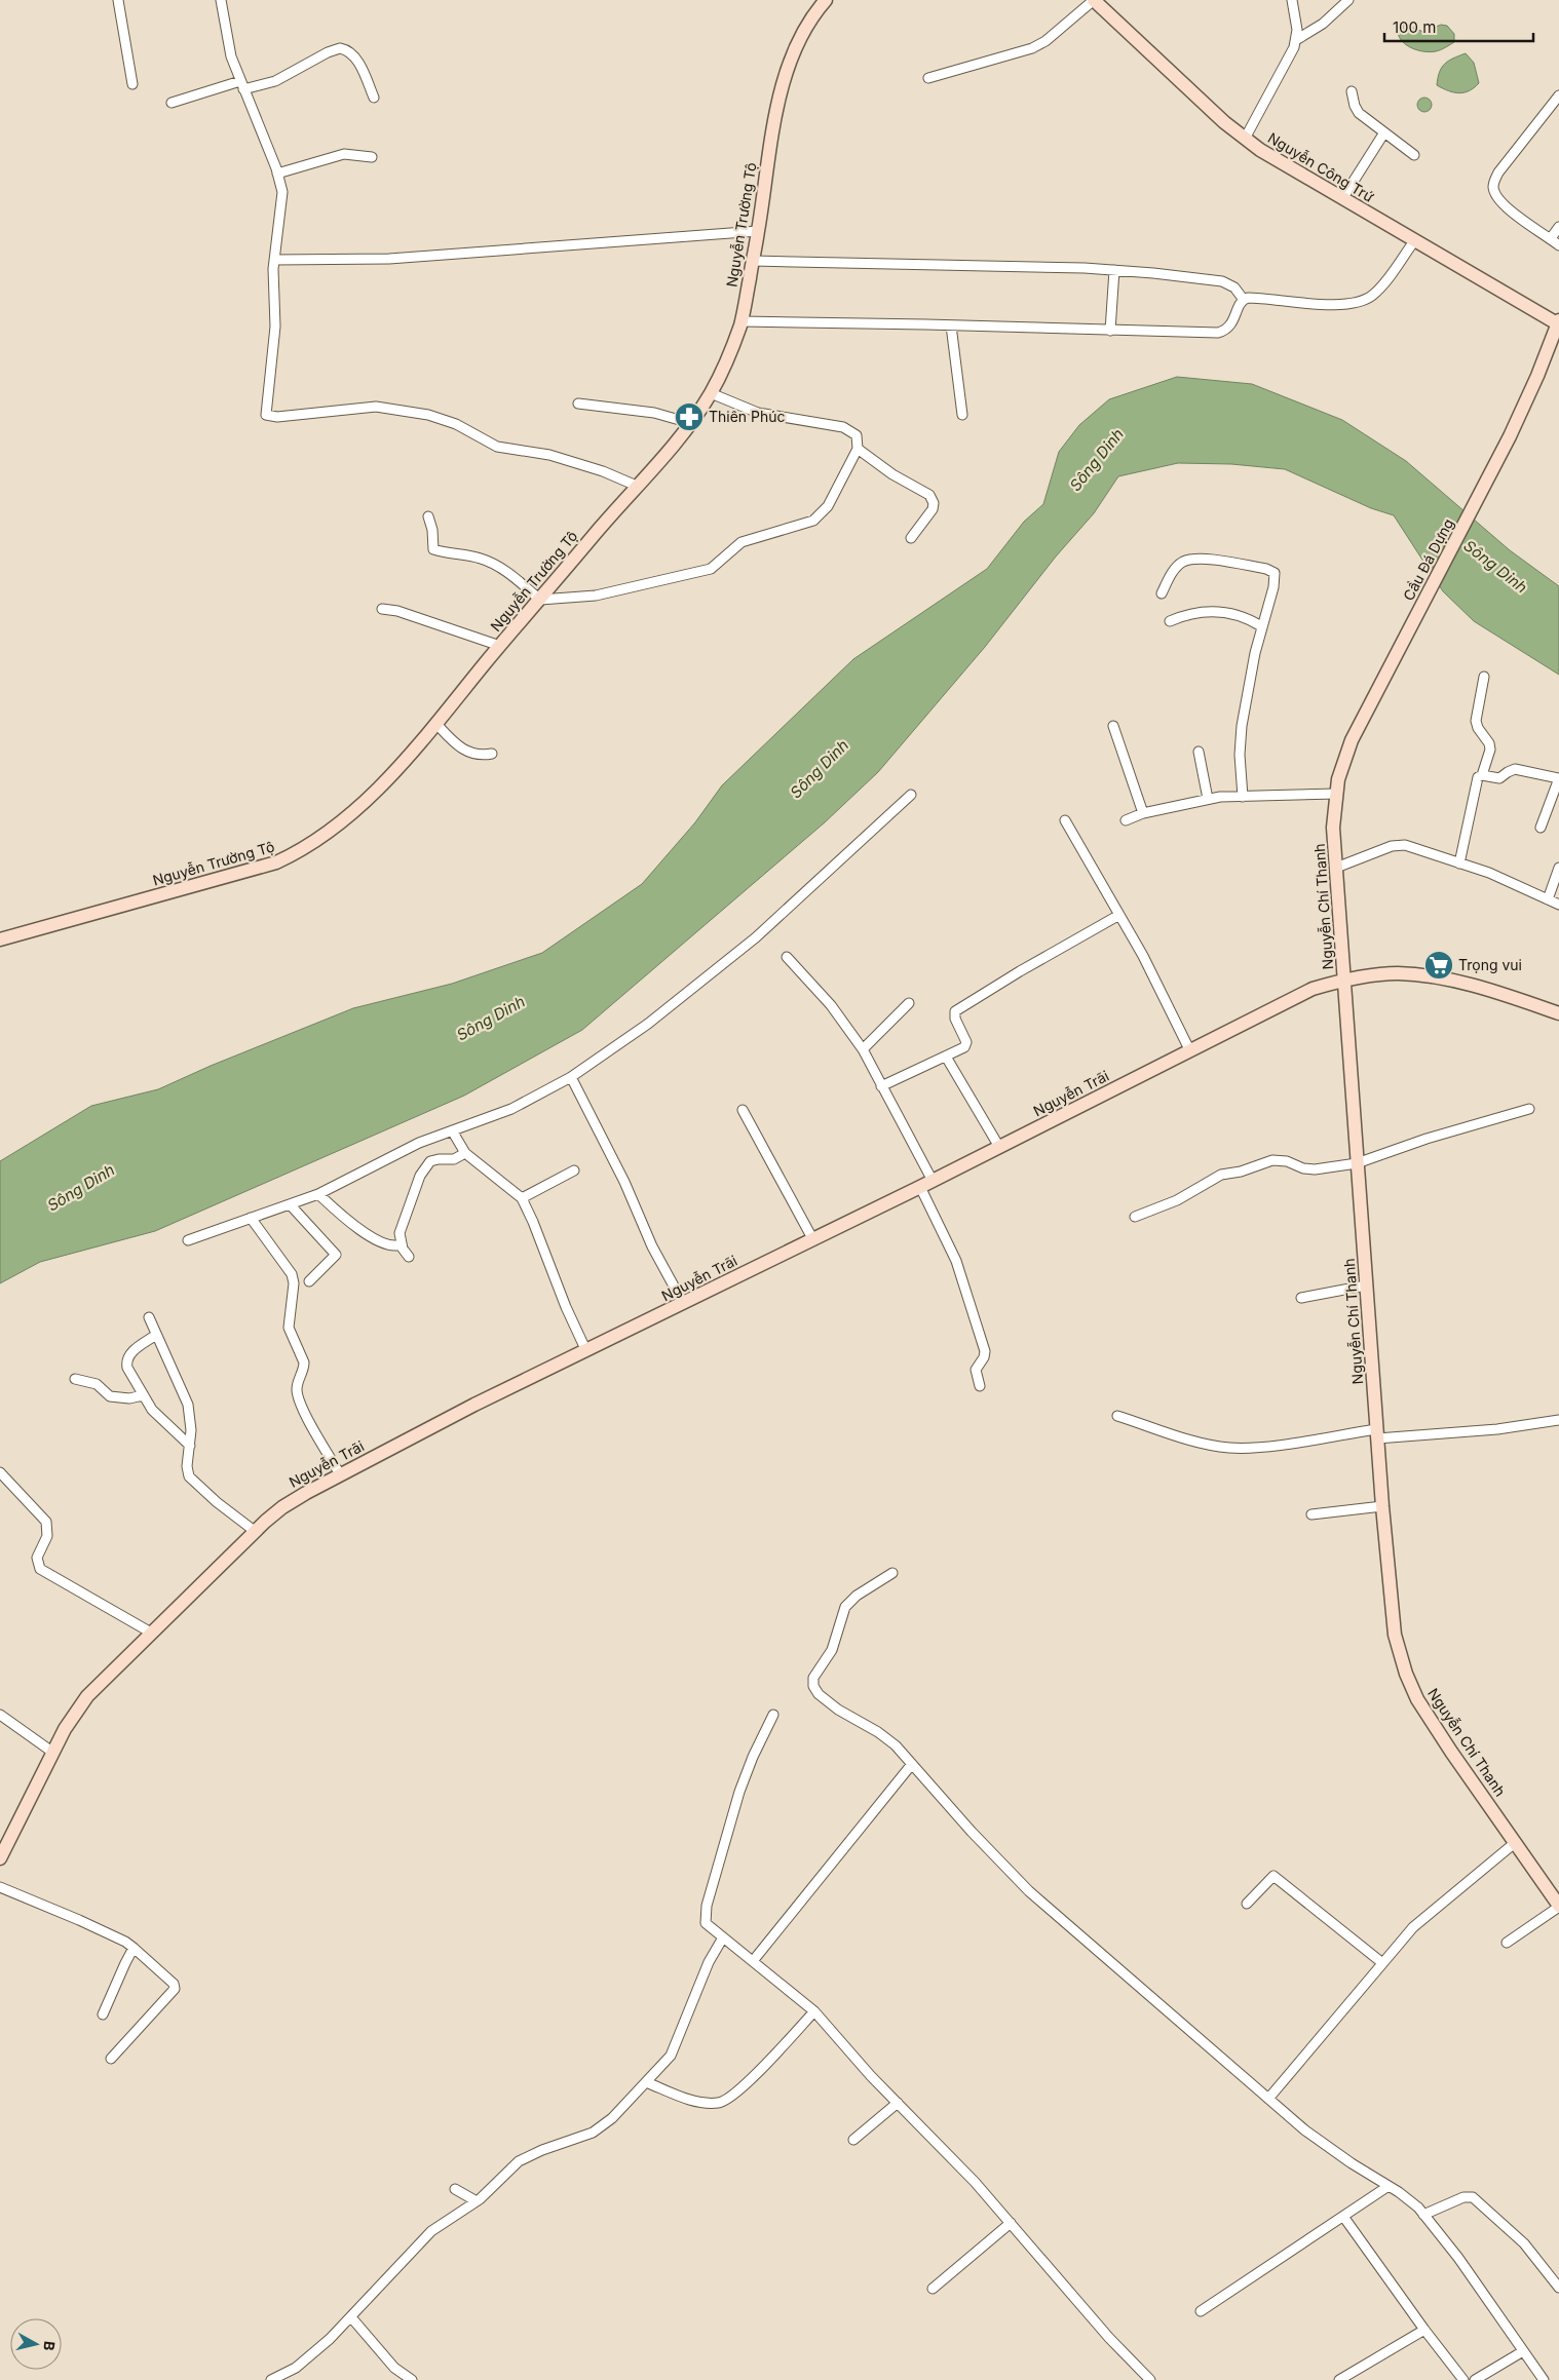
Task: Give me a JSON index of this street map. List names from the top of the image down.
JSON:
{
  "streets": {
    "main road": [
      "Nguyễn Công Trứ",
      "Nguyễn Trường Tộ",
      "Cầu Đá Dựng",
      "Nguyễn Chí Thanh",
      "Nguyễn Trãi"
    ]
  },
  "crossings": [
    ["Nguyễn Công Trứ", "Cầu Đá Dựng"],
    ["Cầu Đá Dựng", "Nguyễn Chí Thanh"],
    ["Nguyễn Chí Thanh", "Nguyễn Trãi"]
  ],
  "water": ["Sông Dinh"],
  "places": {
    "pharmacy": ["Thiên Phúc"],
    "supermarket": ["Trọng vui"]
  },
  "scale_bar": "100 m",
  "north": "right"
}
